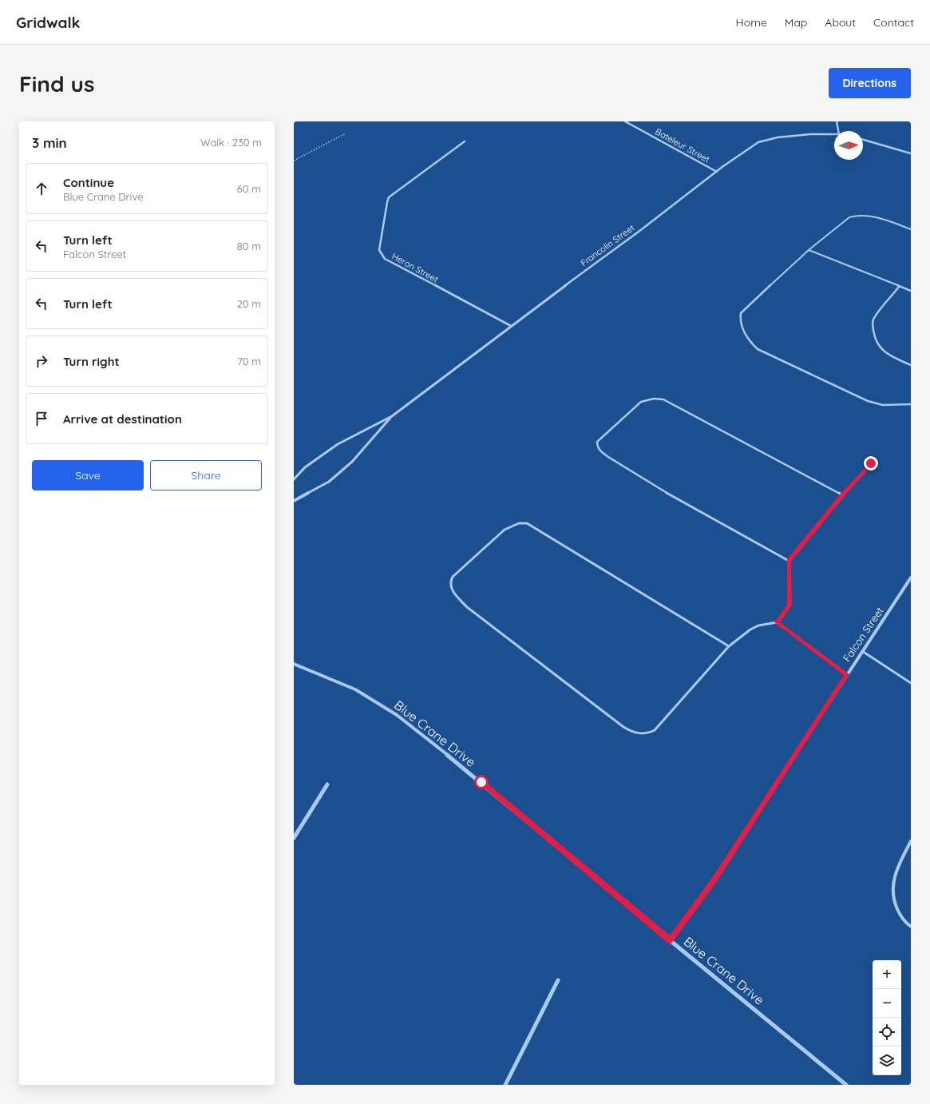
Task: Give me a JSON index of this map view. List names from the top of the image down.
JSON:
{
  "streets": {
    "street": [
      "Bateleur Street",
      "Francolin Street",
      "Heron Street",
      "Falcon Street",
      "Blue Crane Drive"
    ]
  },
  "crossings": [
    ["Bateleur Street", "Francolin Street"],
    ["Francolin Street", "Heron Street"],
    ["Falcon Street", "Blue Crane Drive"]
  ],
  "north": "right",
  "page": {
    "header": "Gridwalk",
    "nav": [
      "Home",
      "Map",
      "About",
      "Contact"
    ],
    "buttons": [
      "Directions",
      ["Save", "Share"]
    ],
    "title": "Find us",
    "heading": ["3 min", "Walk · 230 m"],
    "list": [
      ["Continue", "Blue Crane Drive", "60 m"],
      ["Turn left", "Falcon Street", "80 m"],
      ["Turn left", "20 m"],
      ["Turn right", "70 m"],
      "Arrive at destination"
    ],
    "map_buttons": ["+", "−"]
  }
}
